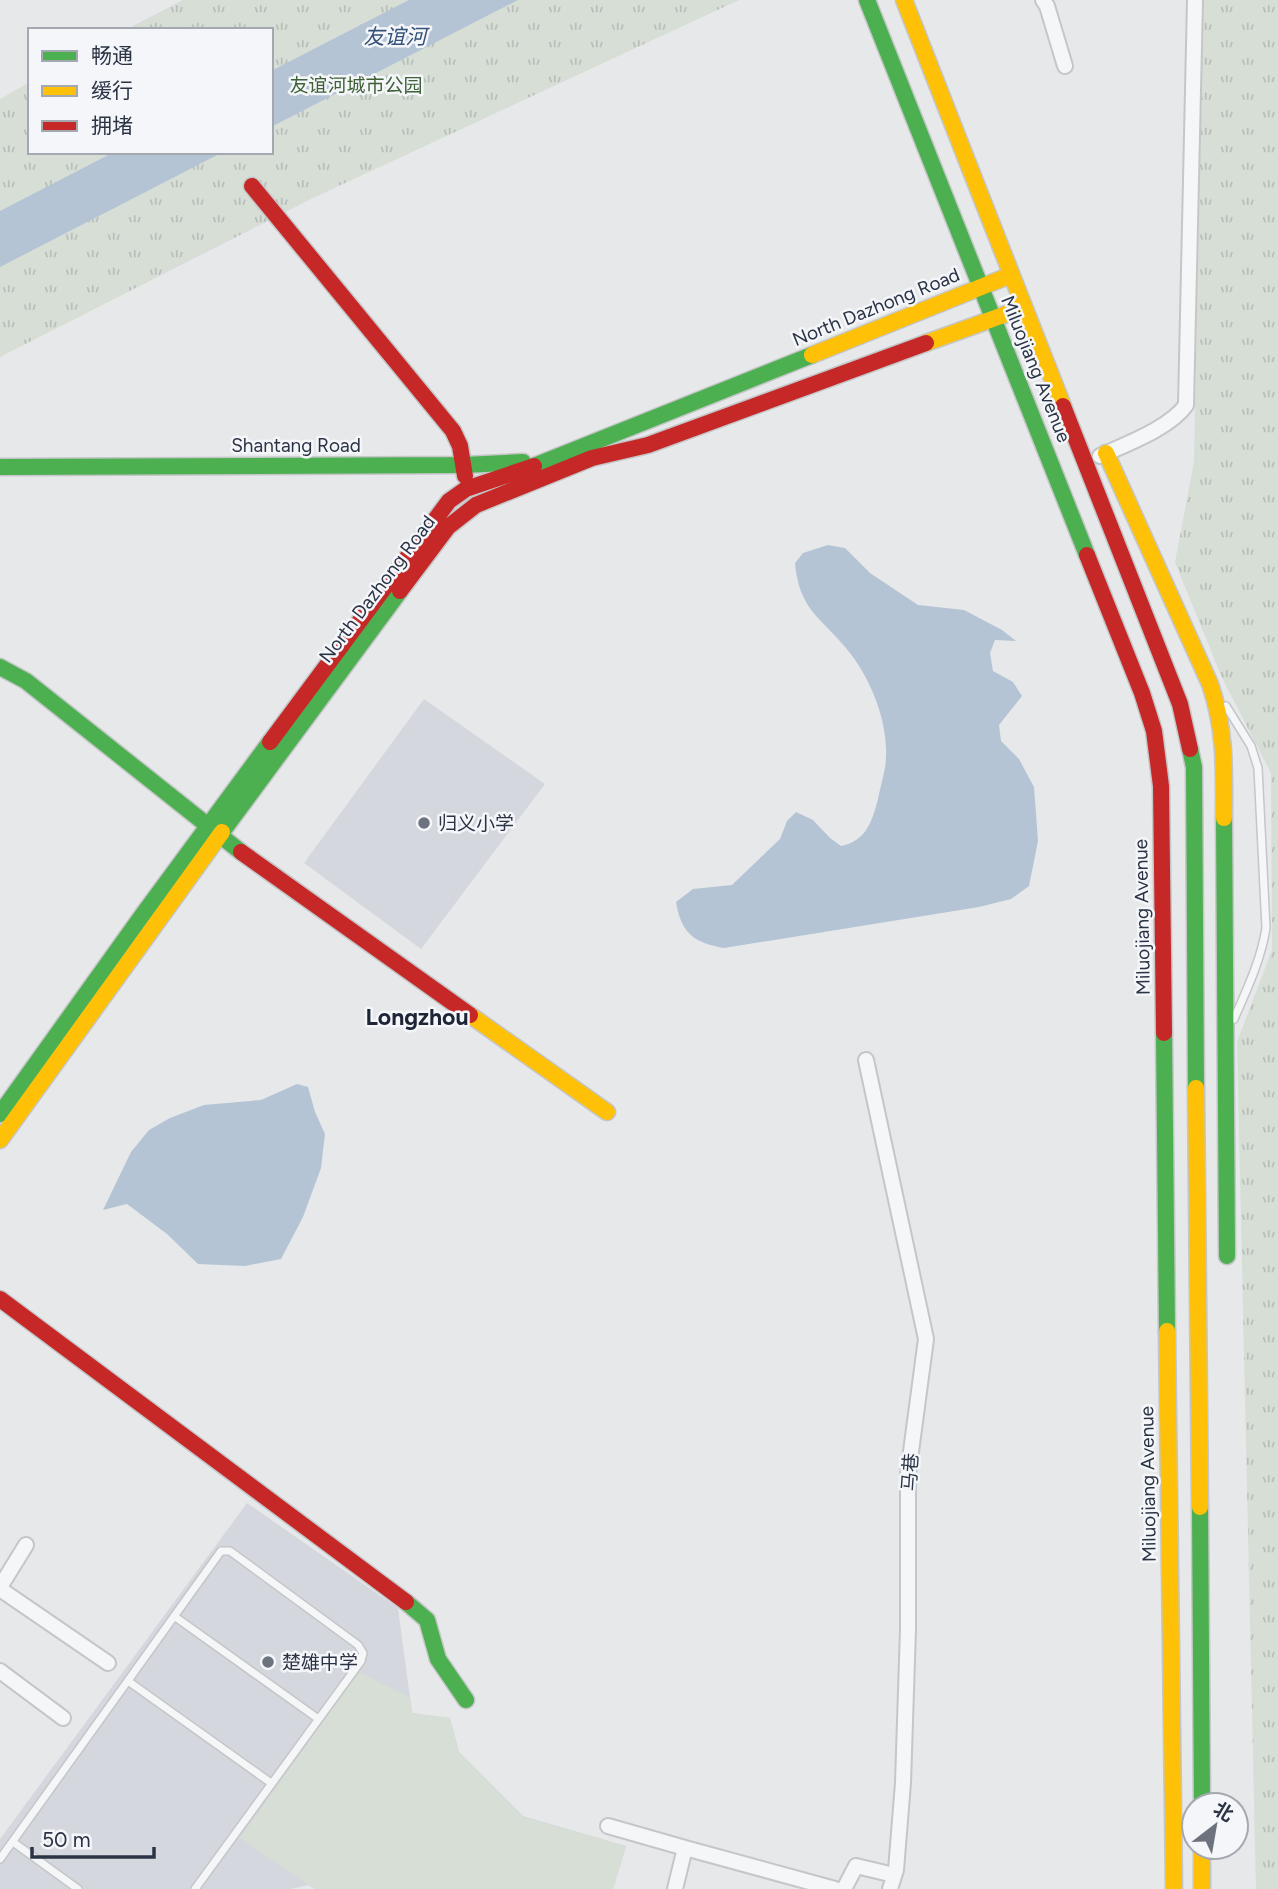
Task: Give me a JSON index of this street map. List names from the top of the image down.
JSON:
{
  "streets": {
    "main road": ["North Dazhong Road", "Miluojiang Avenue", "Shantang Road"],
    "street": ["马巷"]
  },
  "crossings": [
    ["North Dazhong Road", "Miluojiang Avenue"],
    ["North Dazhong Road", "Shantang Road"],
    ["Miluojiang Avenue", "Shantang Road"]
  ],
  "districts": ["Longzhou"],
  "water": ["友谊河"],
  "parks": ["友谊河城市公园"],
  "places": ["归义小学", "楚雄中学"],
  "legend": ["畅通", "缓行", "拥堵"],
  "scale_bar": "50 m",
  "north": "top right"
}
